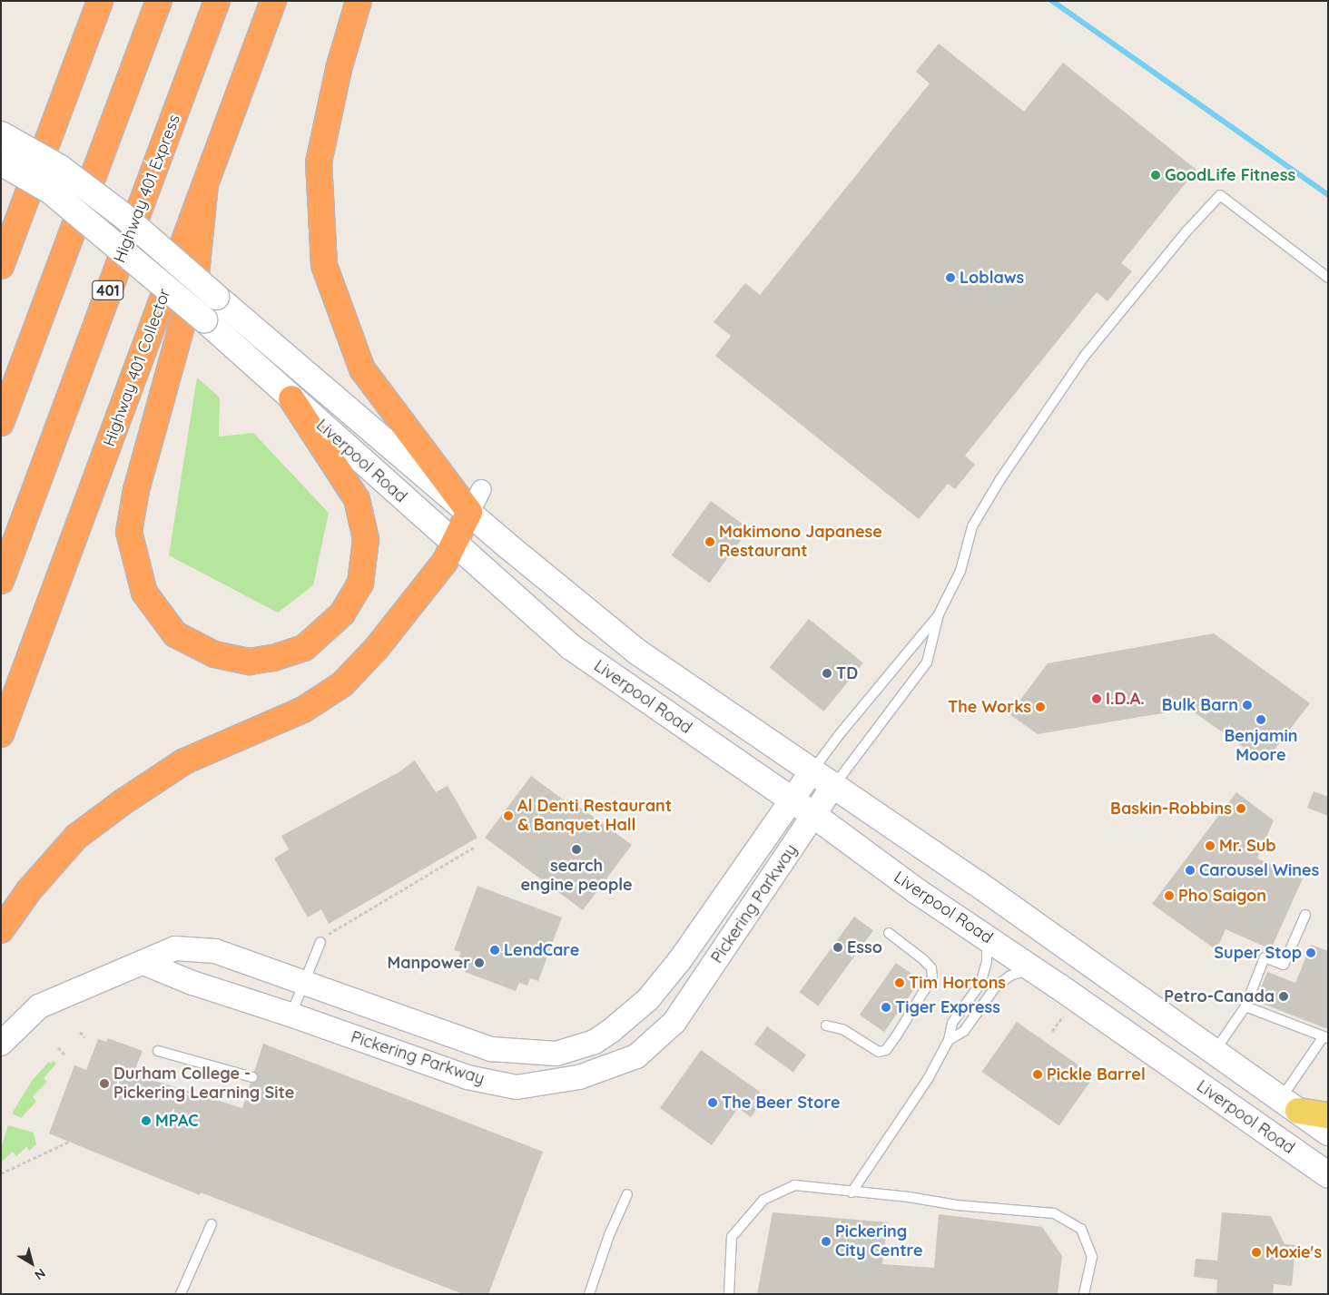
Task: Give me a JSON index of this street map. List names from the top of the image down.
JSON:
{
  "streets": {
    "highway": ["Highway 401 Express", "401", "Highway 401 Collector"],
    "main road": ["Liverpool Road"],
    "street": ["Pickering Parkway"]
  },
  "crossings": [
    ["Liverpool Road", "Pickering Parkway"]
  ],
  "places": [
    "GoodLife Fitness",
    "Loblaws",
    "Makimono Japanese Restaurant",
    "TD",
    "I.D.A.",
    "Bulk Barn",
    "The Works",
    "Benjamin Moore",
    "Baskin-Robbins",
    "Al Denti Restaurant & Banquet Hall",
    "Mr. Sub",
    "search engine people",
    "Carousel Wines",
    "Pho Saigon",
    "Esso",
    "LendCare",
    "Super Stop",
    "Manpower",
    "Tim Hortons",
    "Petro-Canada",
    "Tiger Express",
    "Pickle Barrel",
    "Durham College - Pickering Learning Site",
    "The Beer Store",
    "MPAC",
    "Pickering City Centre",
    "Moxie's"
  ],
  "north": "bottom right"
}
